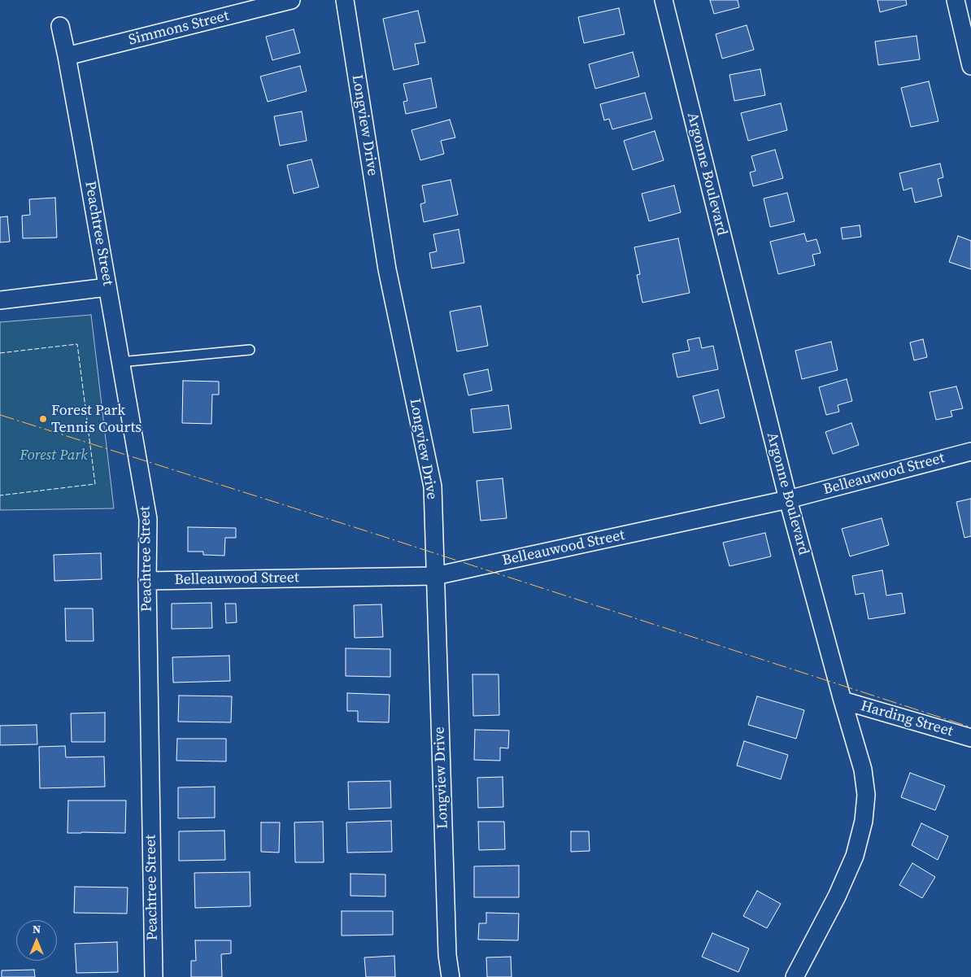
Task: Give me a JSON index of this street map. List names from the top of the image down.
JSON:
{
  "streets": {
    "street": [
      "Simmons Street",
      "Longview Drive",
      "Argonne Boulevard",
      "Peachtree Street",
      "Belleauwood Street",
      "Harding Street"
    ]
  },
  "crossings": [
    ["Simmons Street", "Peachtree Street"],
    ["Longview Drive", "Belleauwood Street"],
    ["Argonne Boulevard", "Belleauwood Street"],
    ["Argonne Boulevard", "Harding Street"],
    ["Peachtree Street", "Belleauwood Street"]
  ],
  "parks": ["Forest Park"],
  "places": ["Forest Park Tennis Courts"],
  "north": "top"
}
